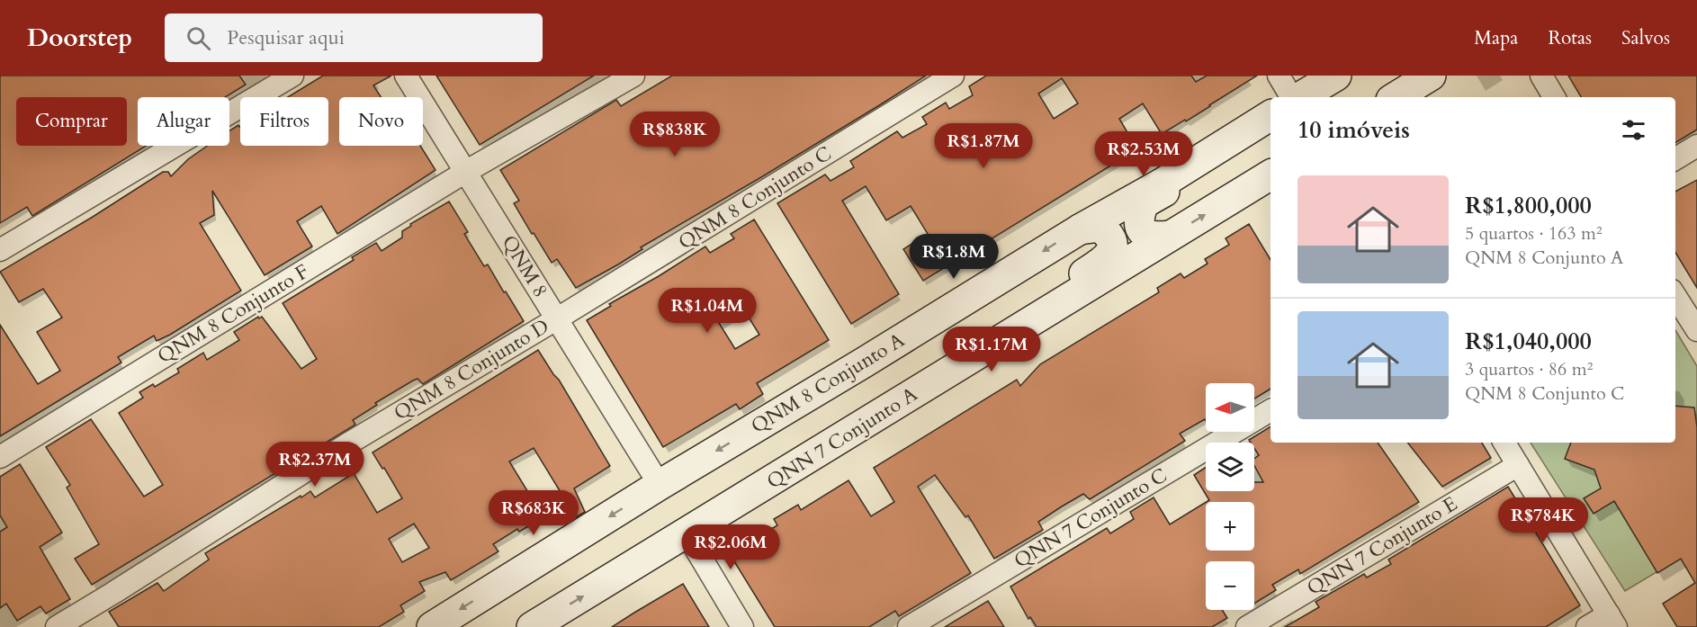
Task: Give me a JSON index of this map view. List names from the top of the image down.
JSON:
{
  "streets": {
    "main road": ["QNM 8 Conjunto A", "QNN 7 Conjunto A"],
    "street": [
      "QNM 8 Conjunto C",
      "QNM 8",
      "QNM 8 Conjunto F",
      "QNM 8 Conjunto D",
      "QNN 7 Conjunto C",
      "QNN 7 Conjunto E"
    ]
  },
  "crossings": [
    ["QNM 8 Conjunto C", "QNM 8"],
    ["QNM 8 Conjunto C", "QNM 8 Conjunto D"],
    ["QNM 8", "QNM 8 Conjunto F"],
    ["QNM 8", "QNM 8 Conjunto D"],
    ["QNM 8", "QNM 8 Conjunto A"]
  ],
  "one_way": ["QNM 8 Conjunto A"],
  "north": "left",
  "page": {
    "header": "Doorstep",
    "search": "Pesquisar aqui",
    "nav": ["Mapa", "Rotas", "Salvos"],
    "chip": [
      "Comprar",
      "Alugar",
      "Filtros",
      "Novo"
    ],
    "heading": "10 imóveis",
    "price": [
      "R$838K",
      "R$1.87M",
      "R$2.53M",
      "R$1.8M",
      "R$1.04M",
      "R$1.17M",
      "R$2.37M",
      "R$683K",
      "R$784K",
      "R$2.06M"
    ],
    "list": [
      {
        "name": "R$1,800,000",
        "note": "5 quartos · 163 m² · QNM 8 Conjunto A"
      },
      {
        "name": "R$1,040,000",
        "note": "3 quartos · 86 m² · QNM 8 Conjunto C"
      }
    ],
    "map_buttons": ["+", "−"]
  }
}
